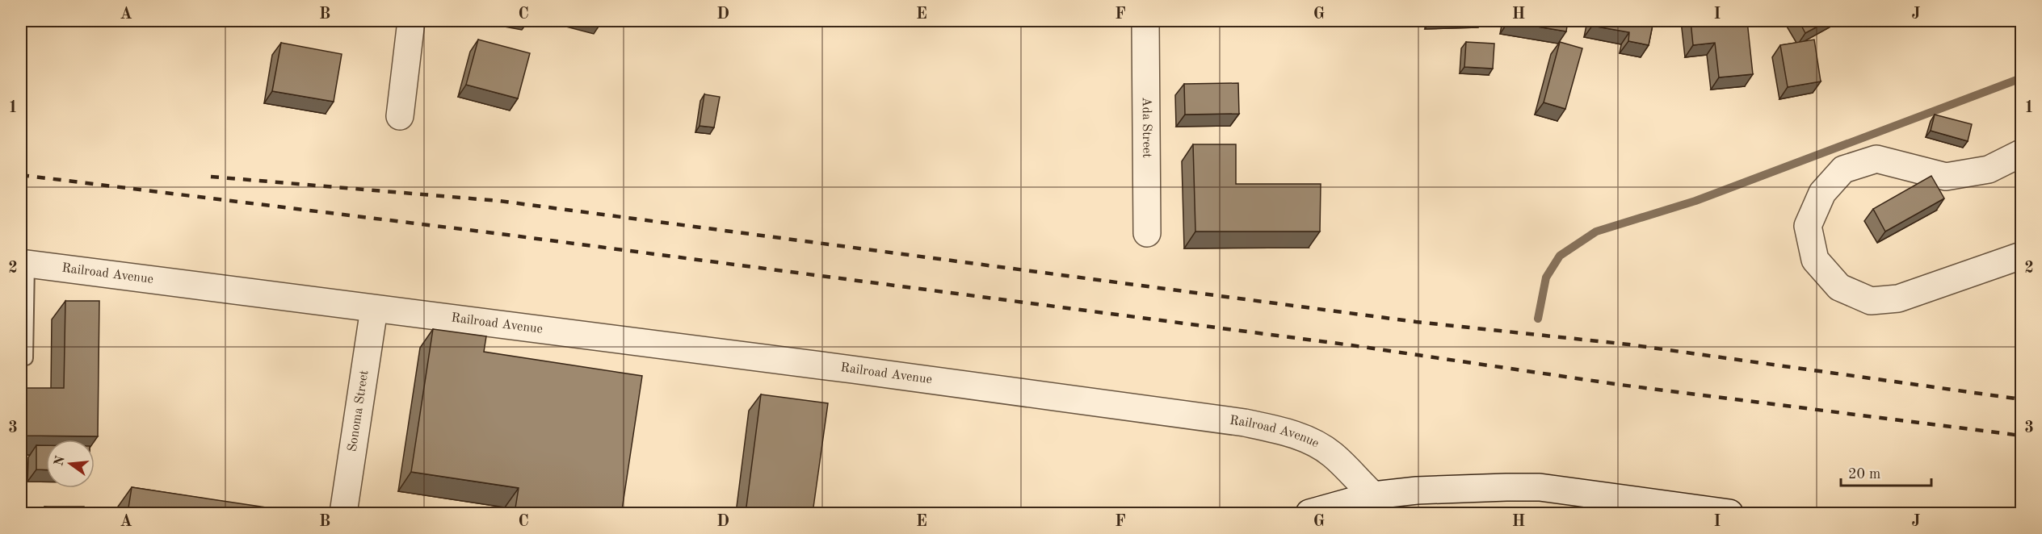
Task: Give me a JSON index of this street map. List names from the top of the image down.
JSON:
{
  "streets": {
    "street": ["Ada Street", "Railroad Avenue", "Sonoma Street"]
  },
  "crossings": [
    ["Railroad Avenue", "Sonoma Street"]
  ],
  "scale_bar": "20 m",
  "north": "left",
  "grid": {
    "columns": [
      "A",
      "B",
      "C",
      "D",
      "E",
      "F",
      "G",
      "H",
      "I",
      "J"
    ],
    "rows": ["1", "2", "3"]
  }
}
